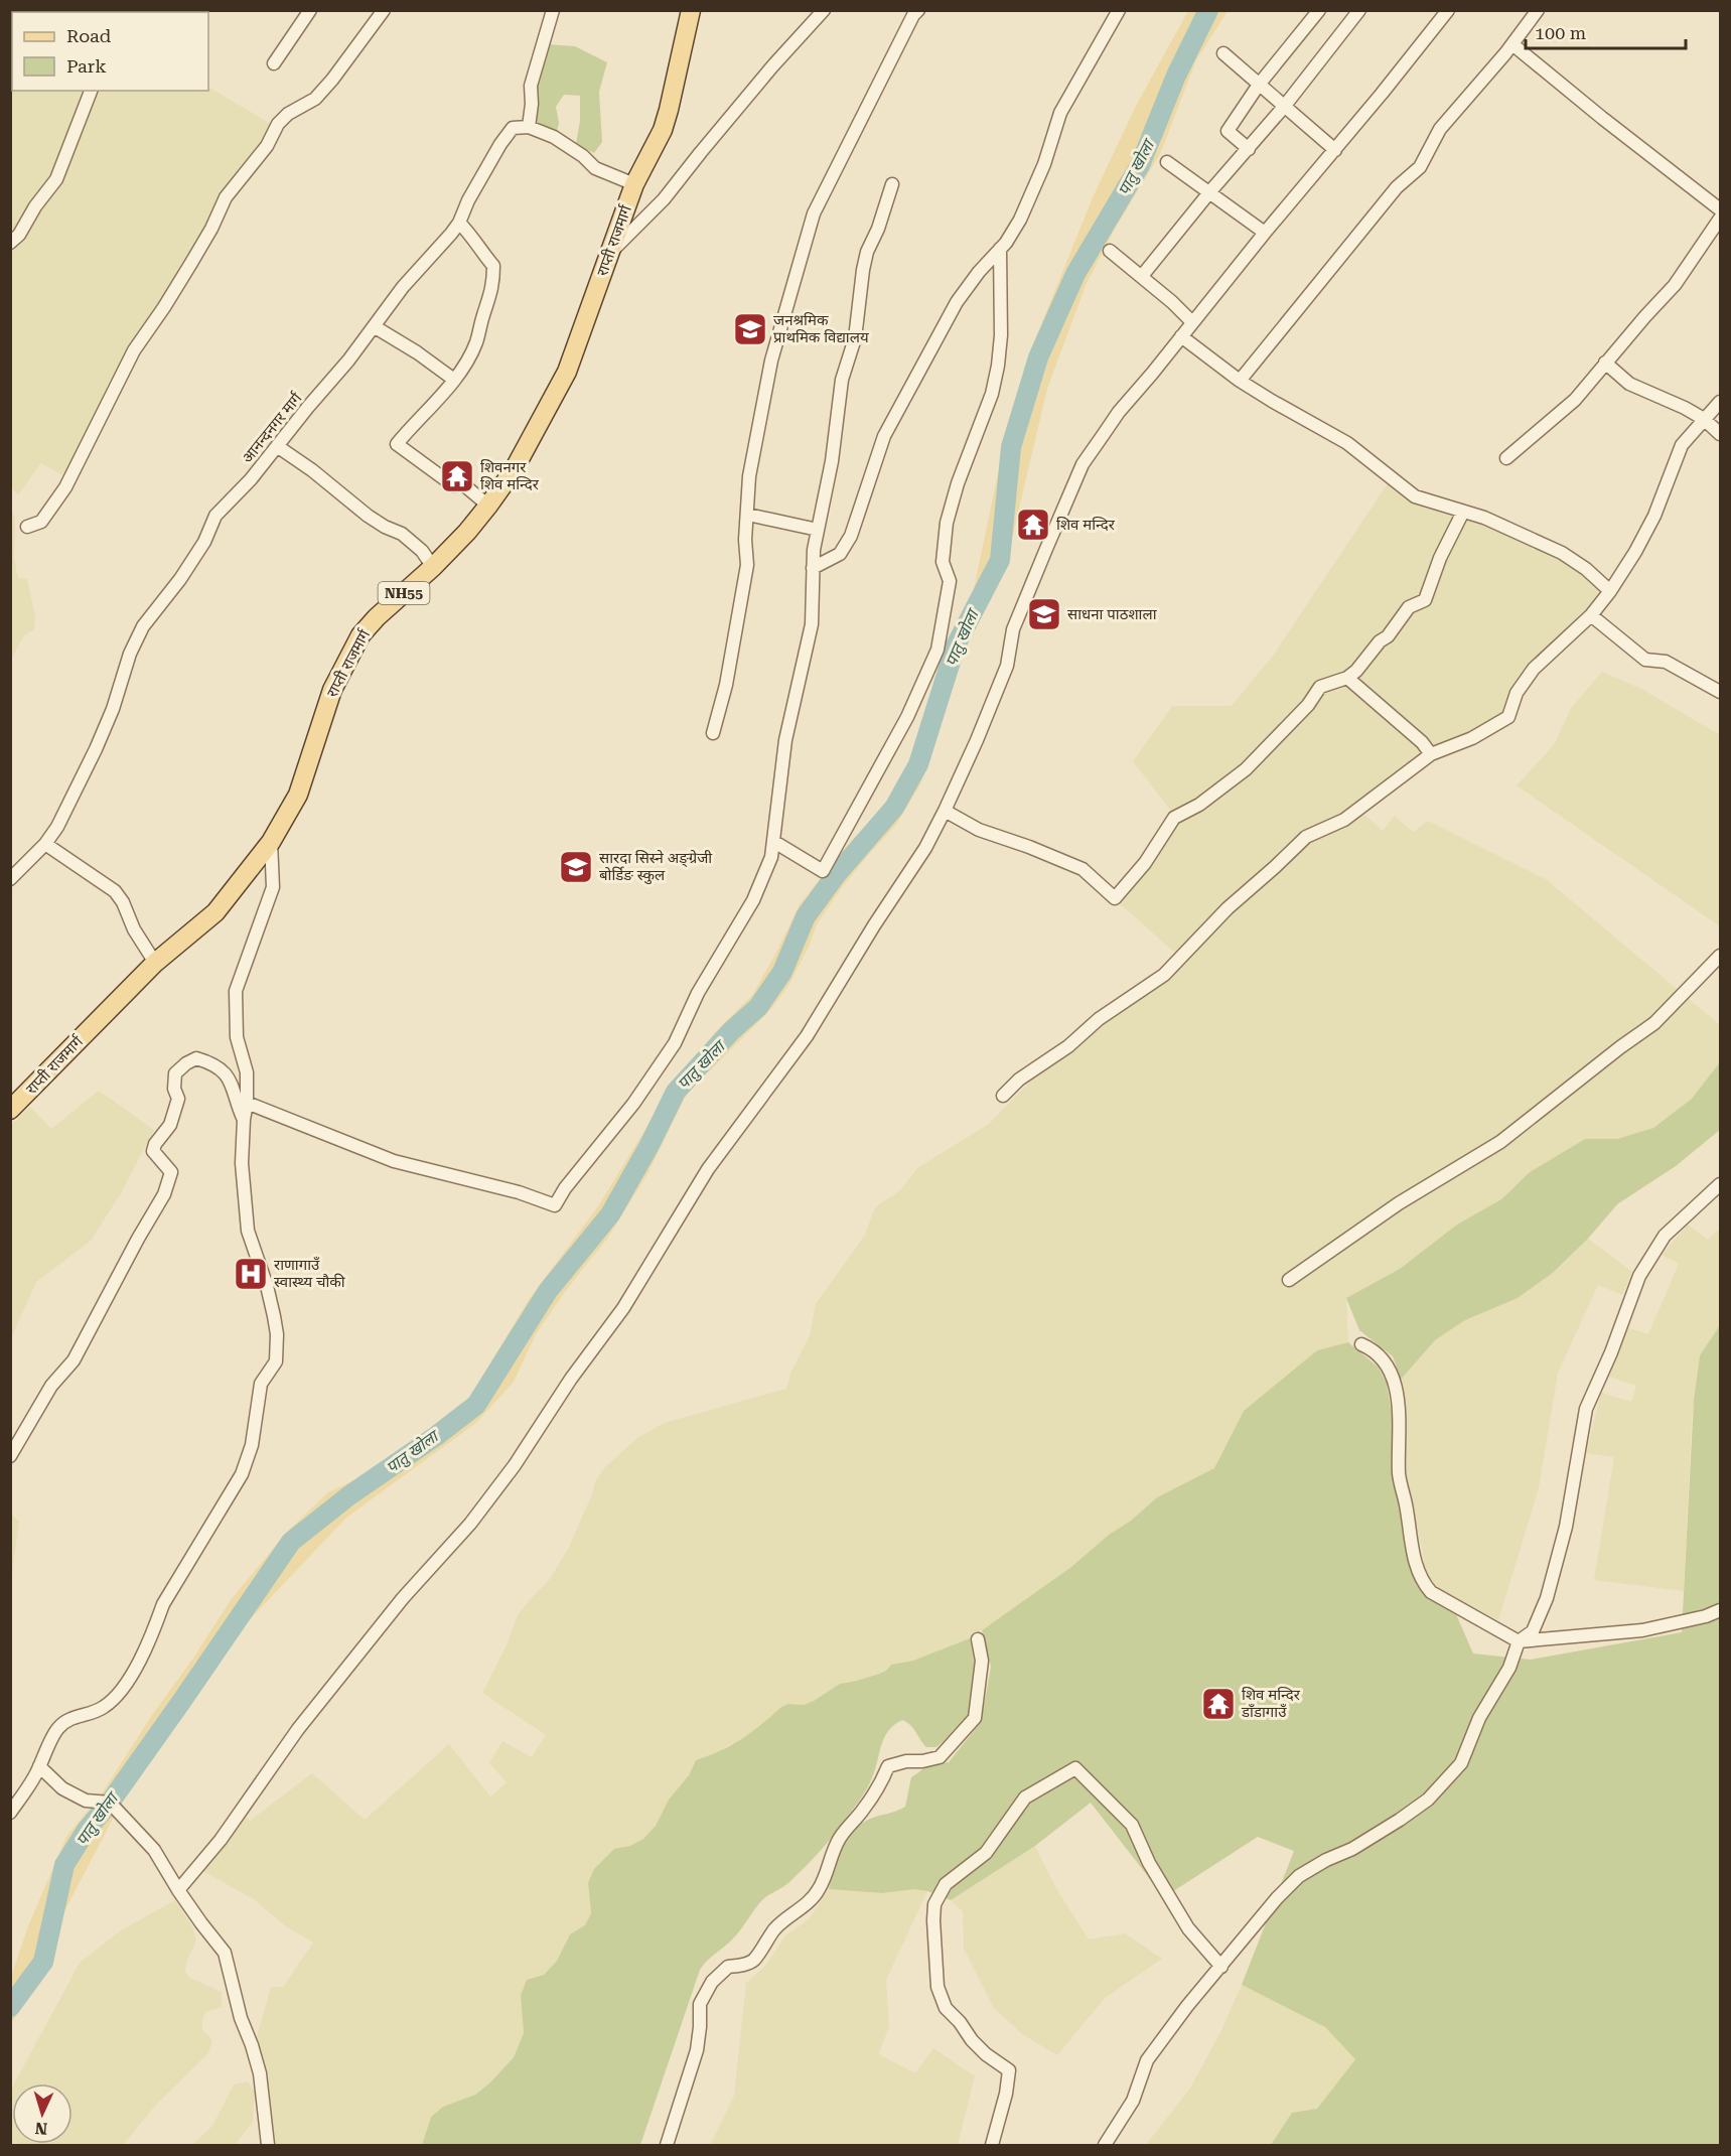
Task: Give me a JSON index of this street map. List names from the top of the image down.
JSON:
{
  "streets": {
    "main road": ["राप्ती राजमार्ग", "NH55"],
    "street": ["आनन्दनगर मार्ग"]
  },
  "water": ["पातु खोला"],
  "places": {
    "school or university": ["जनश्रमिक प्राथमिक विद्यालय", "साधना पाठशाला", "सारदा सिस्ने अङ्ग्रेजी बोर्डिङ स्कुल"],
    "temple": ["शिवनगर शिव मन्दिर", "शिव मन्दिर", "शिव मन्दिर डाँडागाउँ"],
    "hospital": ["राणागाउँ स्वास्थ्य चौकी"]
  },
  "legend": ["Road", "Park"],
  "scale_bar": "100 m",
  "north": "bottom"
}
